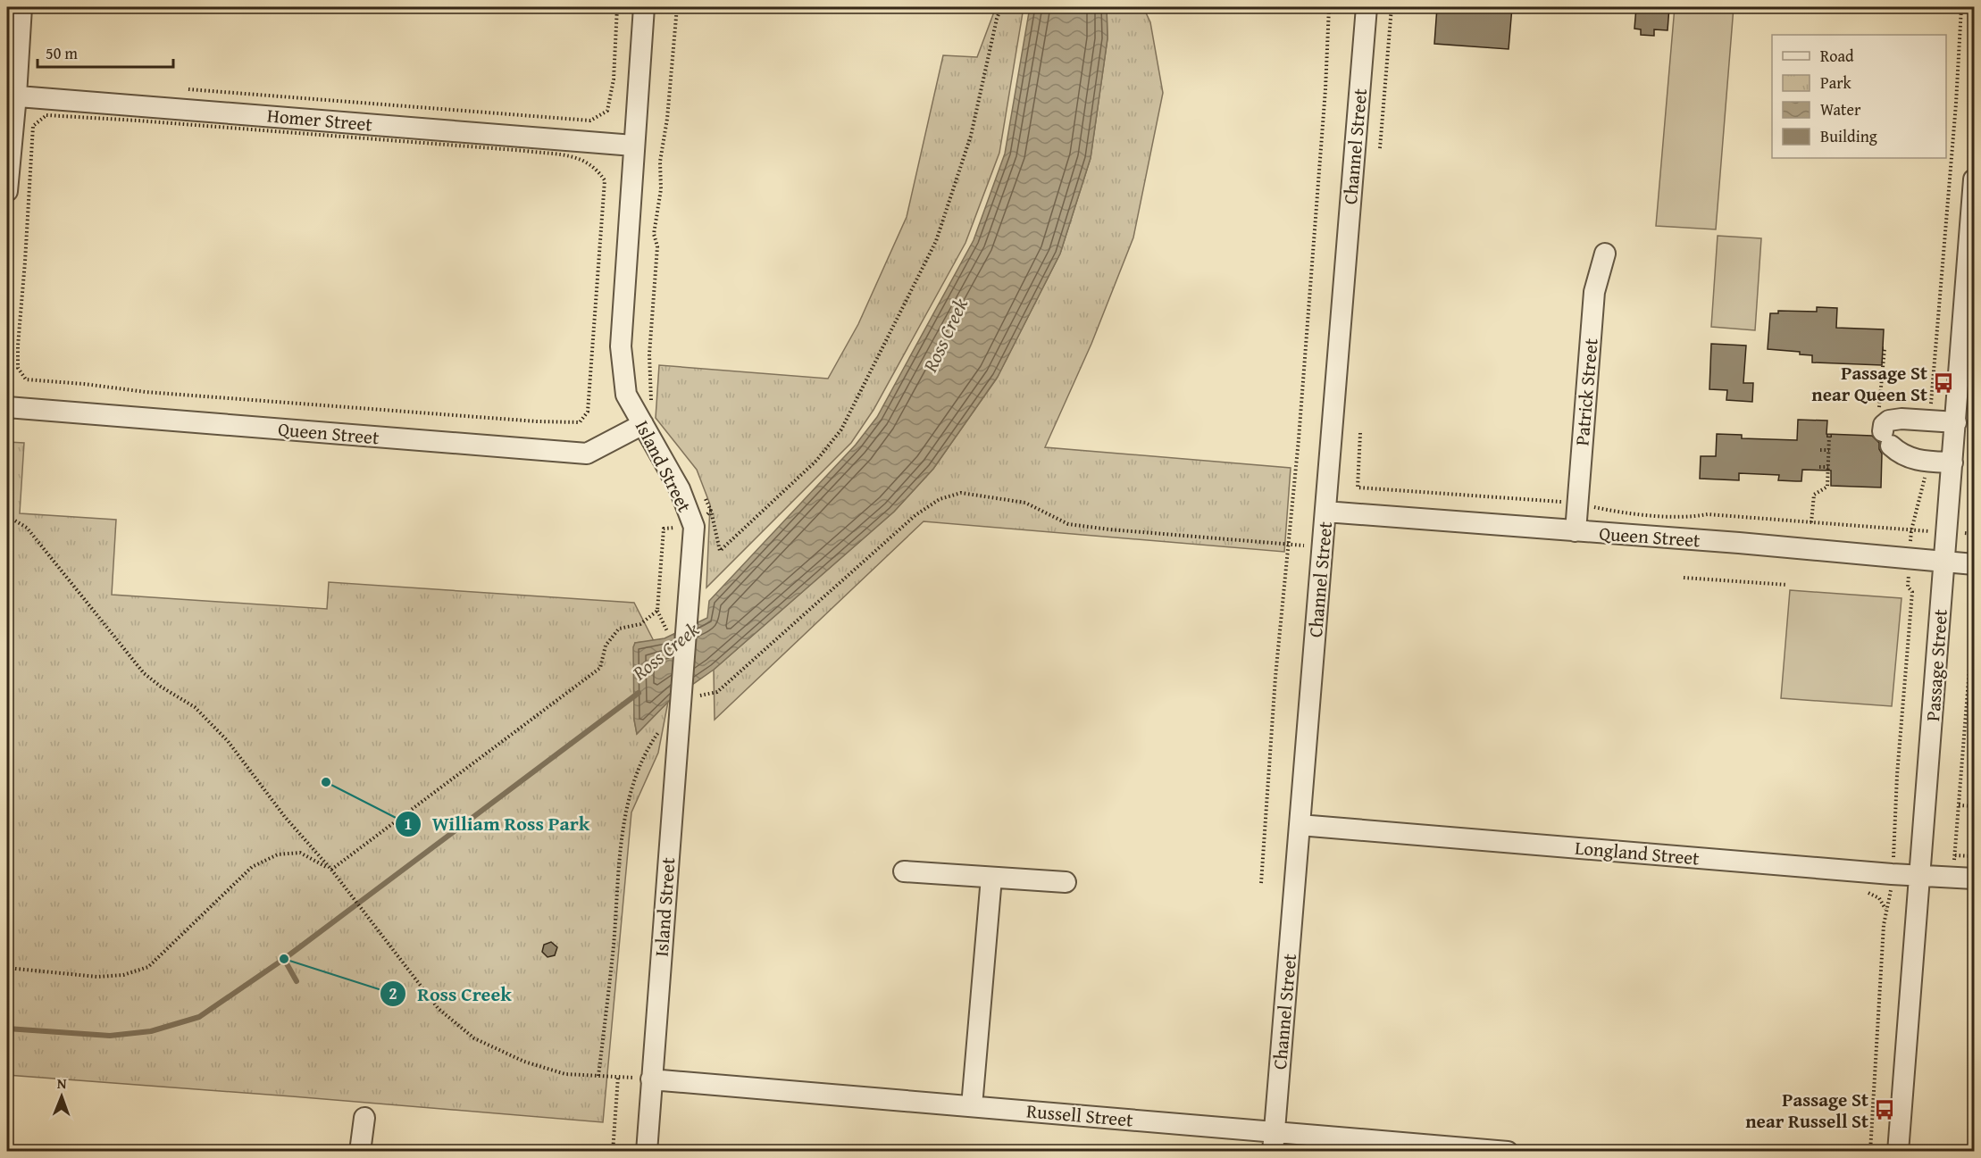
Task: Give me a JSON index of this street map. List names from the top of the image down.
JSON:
{
  "streets": {
    "street": [
      "Homer Street",
      "Channel Street",
      "Patrick Street",
      "Queen Street",
      "Island Street",
      "Passage Street",
      "Longland Street",
      "Russell Street"
    ]
  },
  "crossings": [
    ["Homer Street", "Island Street"],
    ["Channel Street", "Queen Street"],
    ["Channel Street", "Longland Street"],
    ["Channel Street", "Russell Street"],
    ["Patrick Street", "Queen Street"],
    ["Queen Street", "Island Street"],
    ["Queen Street", "Passage Street"],
    ["Island Street", "Russell Street"],
    ["Passage Street", "Longland Street"]
  ],
  "water": ["Ross Creek"],
  "places": {
    "bus stop": ["Passage St near Queen St", "Passage St near Russell St"],
    "other": ["William Ross Park", "Ross Creek"]
  },
  "legend": [
    "Road",
    "Park",
    "Water",
    "Building"
  ],
  "scale_bar": "50 m",
  "north": "top"
}
